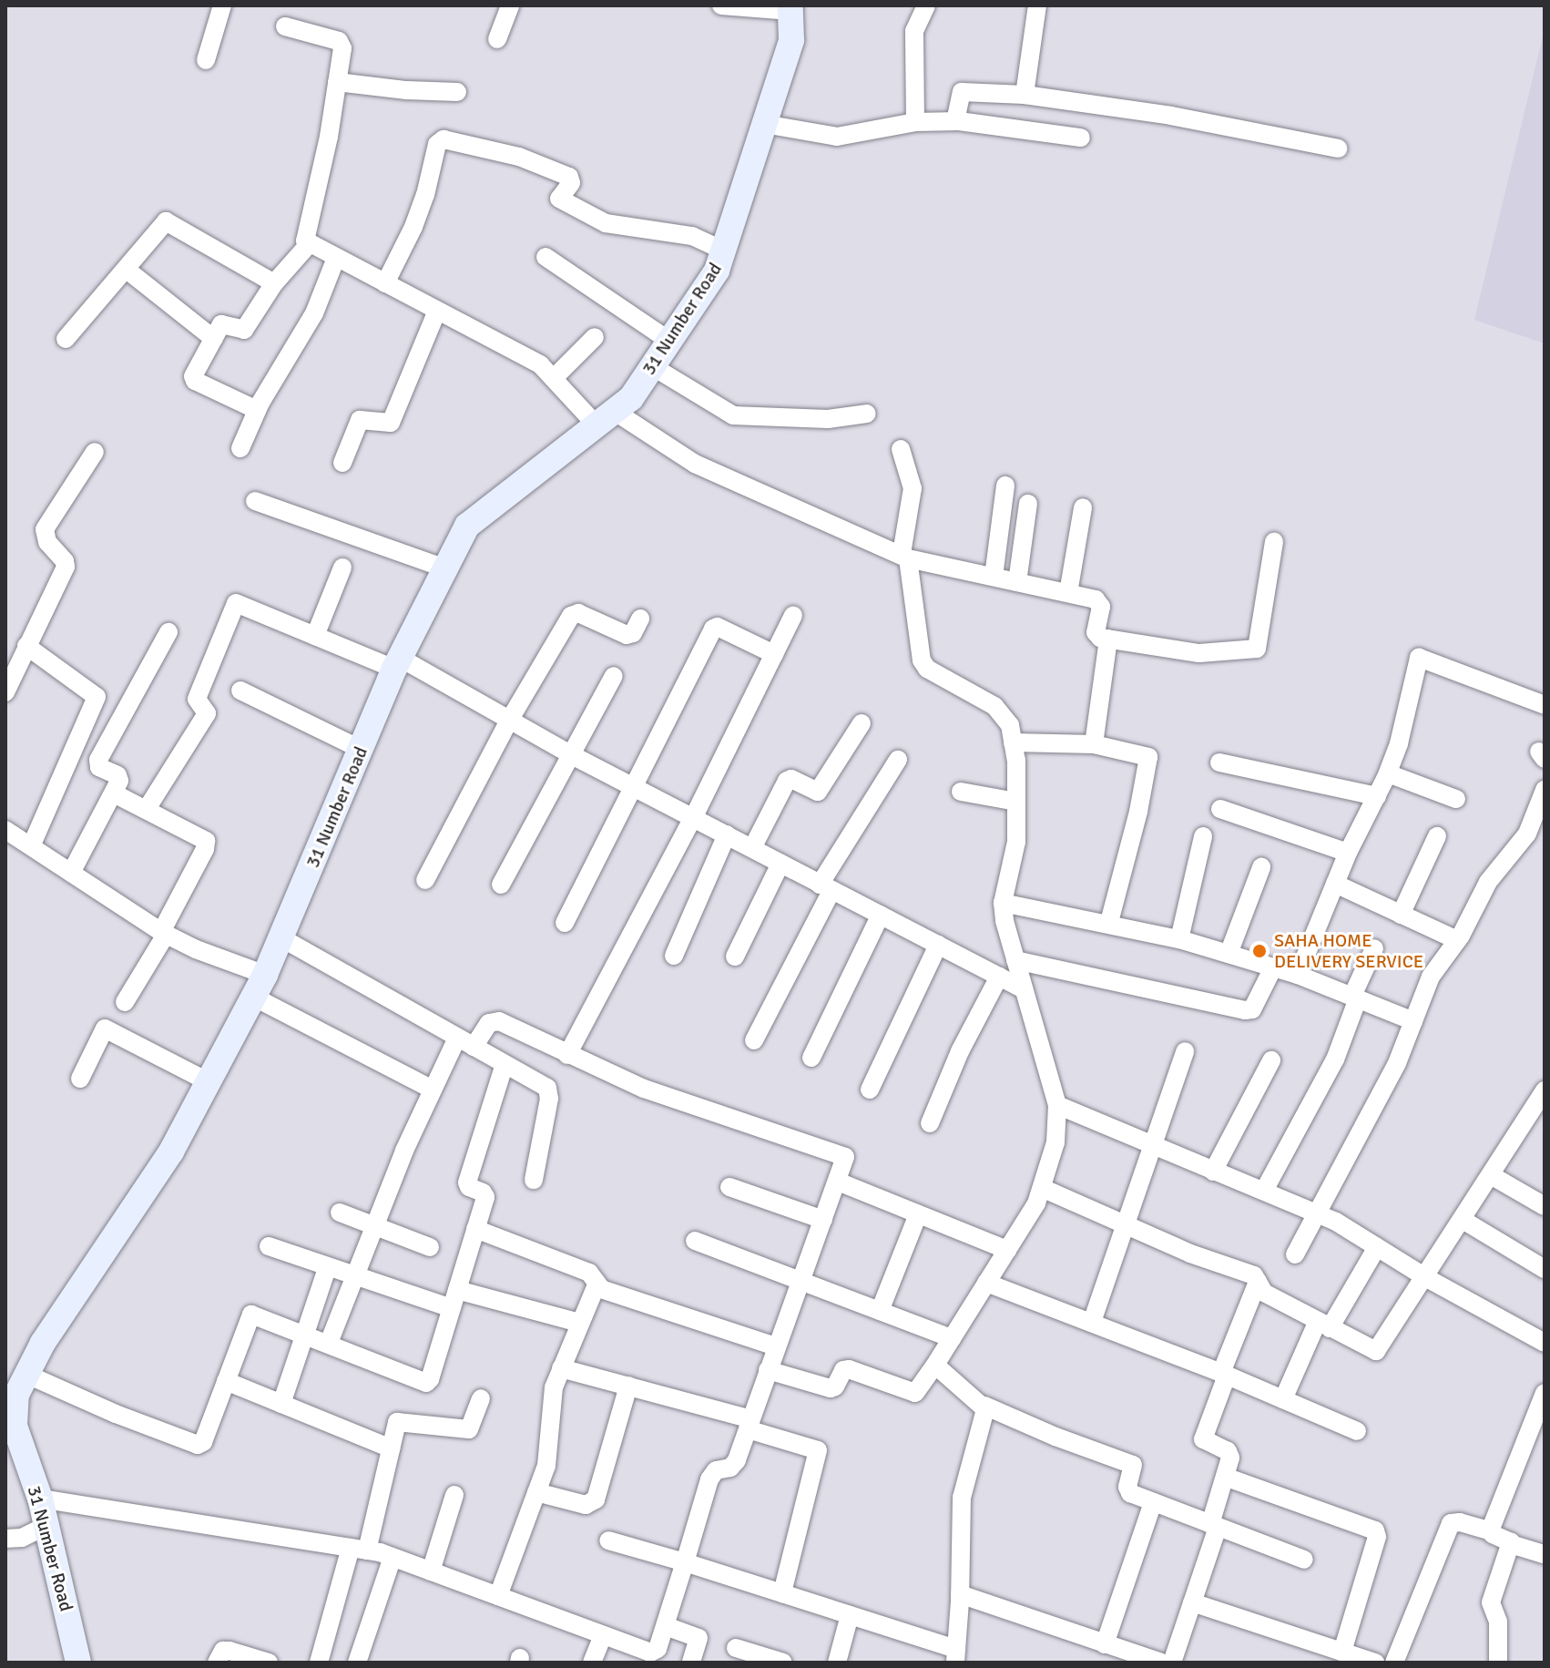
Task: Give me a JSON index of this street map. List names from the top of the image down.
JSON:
{
  "streets": {
    "main road": ["31 Number Road"]
  },
  "places": ["SAHA HOME DELIVERY SERVICE"]
}
